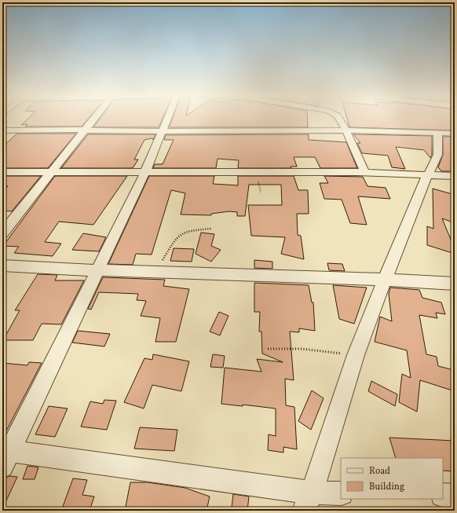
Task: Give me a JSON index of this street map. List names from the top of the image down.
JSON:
{
  "legend": ["Road", "Building"]
}
